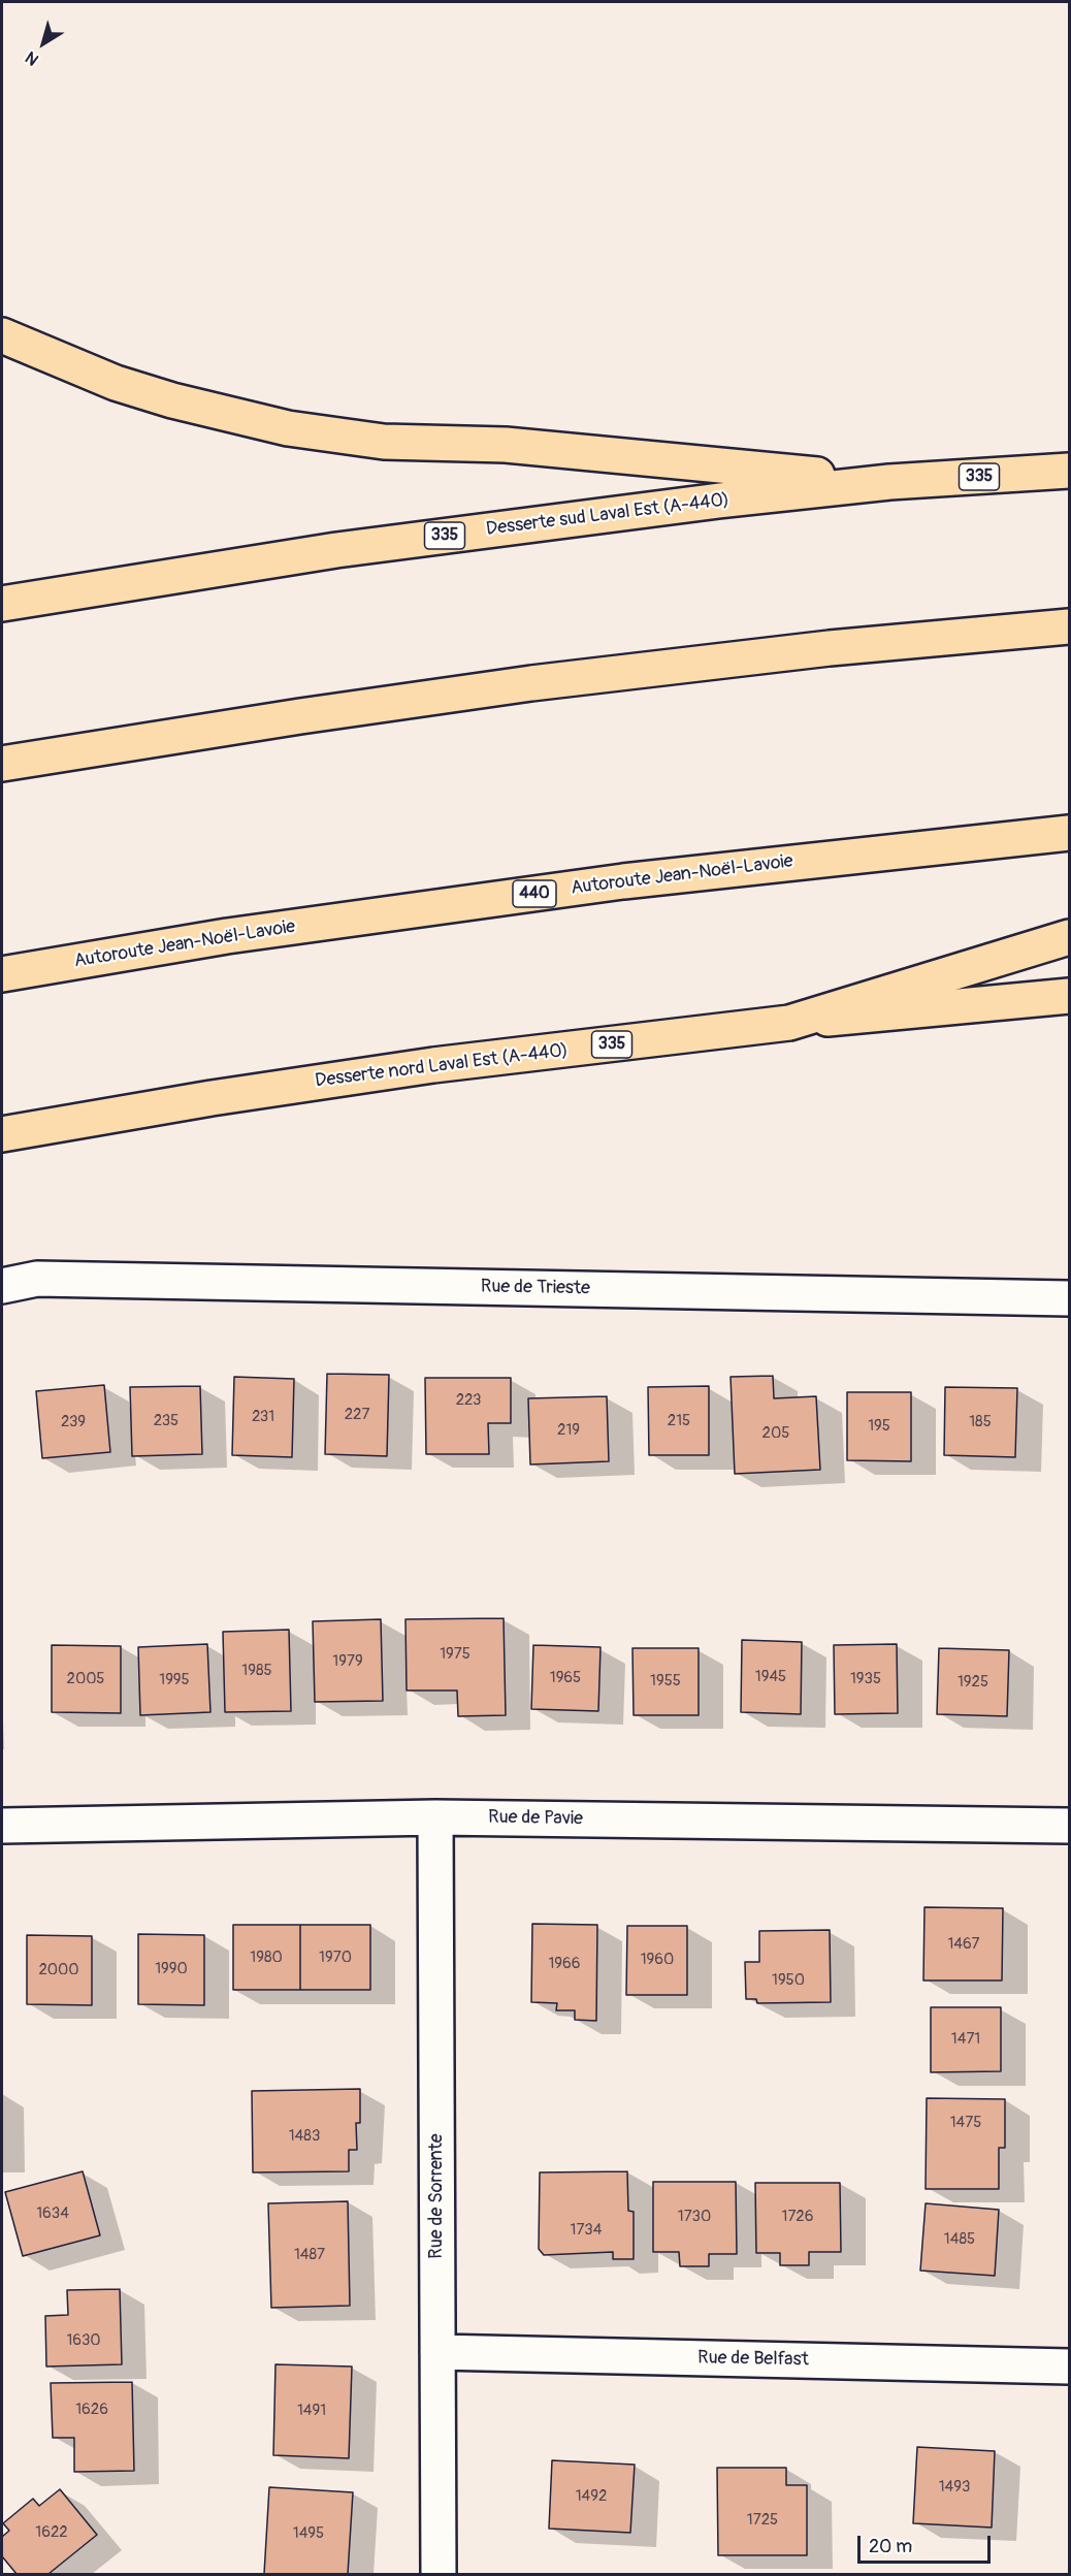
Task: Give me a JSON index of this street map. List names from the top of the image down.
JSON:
{
  "streets": {
    "main road": [
      "335",
      "Desserte sud Laval Est (A-440)",
      "Autoroute Jean-Noël-Lavoie",
      "440",
      "Desserte nord Laval Est (A-440)"
    ],
    "street": [
      "Rue de Trieste",
      "Rue de Pavie",
      "Rue de Sorrente",
      "Rue de Belfast"
    ]
  },
  "crossings": [
    ["Rue de Pavie", "Rue de Sorrente"],
    ["Rue de Sorrente", "Rue de Belfast"]
  ],
  "house_numbers": [
    "223",
    "227",
    "231",
    "235",
    "215",
    "239",
    "185",
    "195",
    "219",
    "205",
    "1975",
    "1979",
    "1985",
    "1945",
    "1965",
    "2005",
    "1935",
    "1995",
    "1955",
    "1925",
    "1467",
    "1980",
    "1970",
    "1960",
    "1966",
    "1990",
    "2000",
    "1950",
    "1471",
    "1475",
    "1483",
    "1634",
    "1730",
    "1726",
    "1734",
    "1485",
    "1487",
    "1630",
    "1626",
    "1491",
    "1493",
    "1492",
    "1725",
    "1622",
    "1495"
  ],
  "scale_bar": "20 m",
  "north": "bottom left"
}
